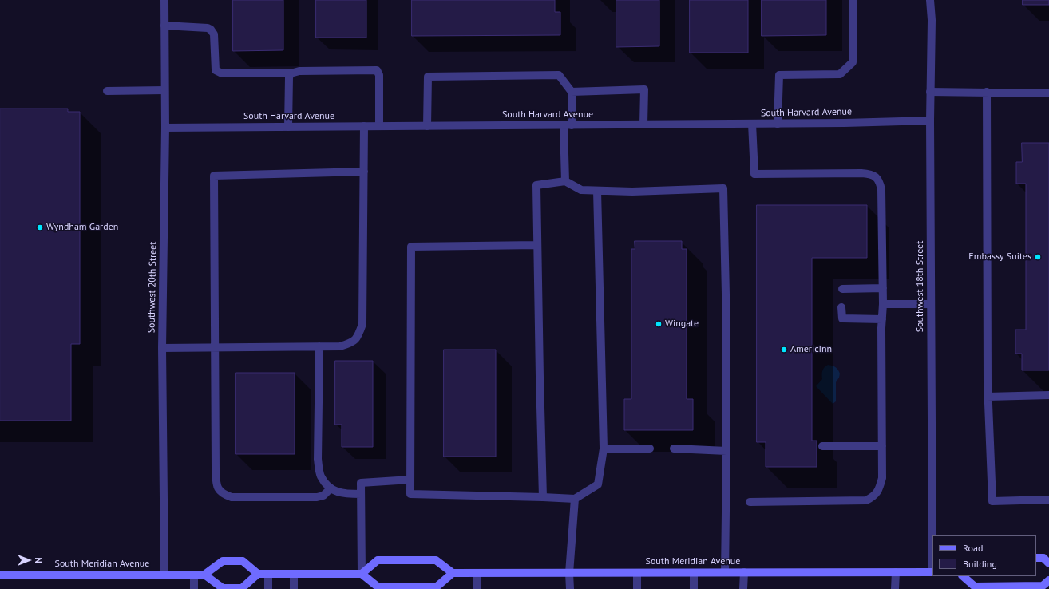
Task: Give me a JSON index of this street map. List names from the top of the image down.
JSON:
{
  "streets": {
    "main road": ["South Meridian Avenue"],
    "street": ["South Harvard Avenue", "Southwest 18th Street", "Southwest 20th Street"]
  },
  "crossings": [
    ["South Harvard Avenue", "Southwest 18th Street"],
    ["South Harvard Avenue", "Southwest 20th Street"],
    ["Southwest 18th Street", "South Meridian Avenue"],
    ["Southwest 20th Street", "South Meridian Avenue"]
  ],
  "places": [
    "Wyndham Garden",
    "Embassy Suites",
    "Wingate",
    "AmericInn"
  ],
  "legend": ["Road", "Building"],
  "north": "right"
}
